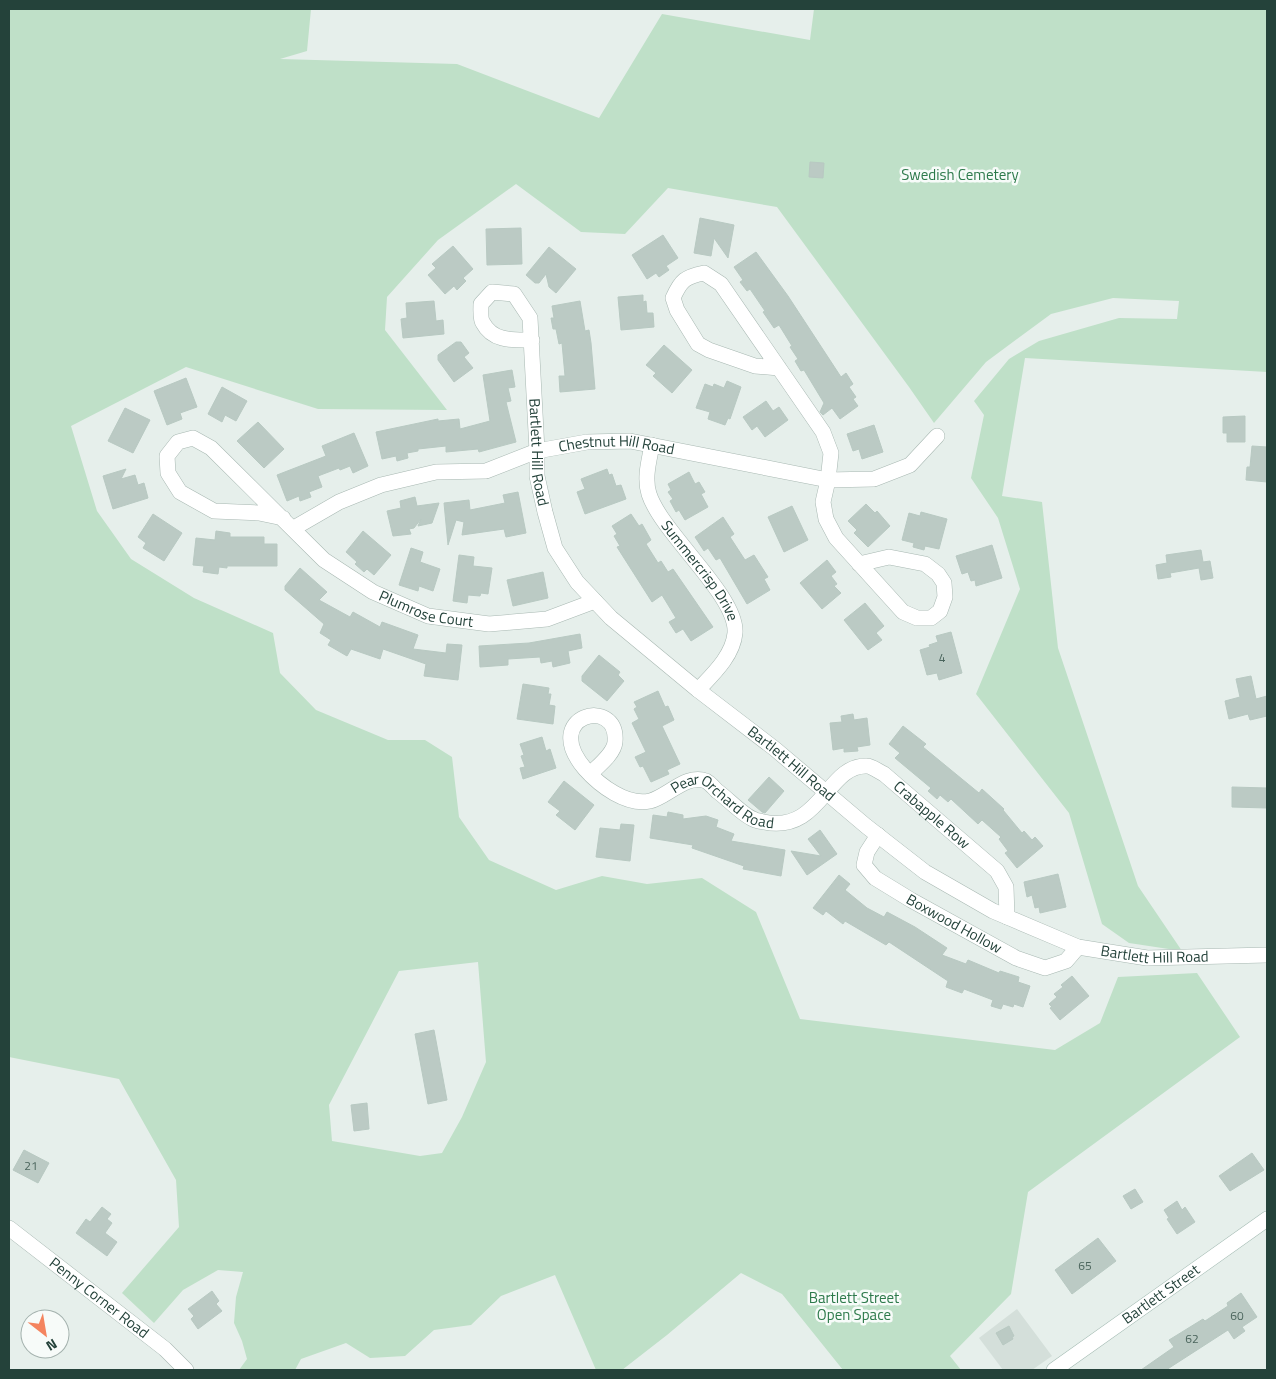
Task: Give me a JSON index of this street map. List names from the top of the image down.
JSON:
{
  "streets": {
    "street": [
      "Chestnut Hill Road",
      "Bartlett Hill Road",
      "Summercrisp Drive",
      "Plumrose Court",
      "Pear Orchard Road",
      "Crabapple Row",
      "Boxwood Hollow",
      "Bartlett Street",
      "Penny Corner Road"
    ]
  },
  "crossings": [
    ["Chestnut Hill Road", "Bartlett Hill Road"],
    ["Chestnut Hill Road", "Summercrisp Drive"],
    ["Chestnut Hill Road", "Plumrose Court"],
    ["Bartlett Hill Road", "Summercrisp Drive"],
    ["Bartlett Hill Road", "Plumrose Court"],
    ["Bartlett Hill Road", "Pear Orchard Road"],
    ["Bartlett Hill Road", "Crabapple Row"],
    ["Bartlett Hill Road", "Boxwood Hollow"],
    ["Pear Orchard Road", "Crabapple Row"]
  ],
  "parks": ["Swedish Cemetery", "Bartlett Street Open Space"],
  "house_numbers": [
    "4",
    "21",
    "65",
    "60",
    "62"
  ],
  "north": "bottom right"
}
